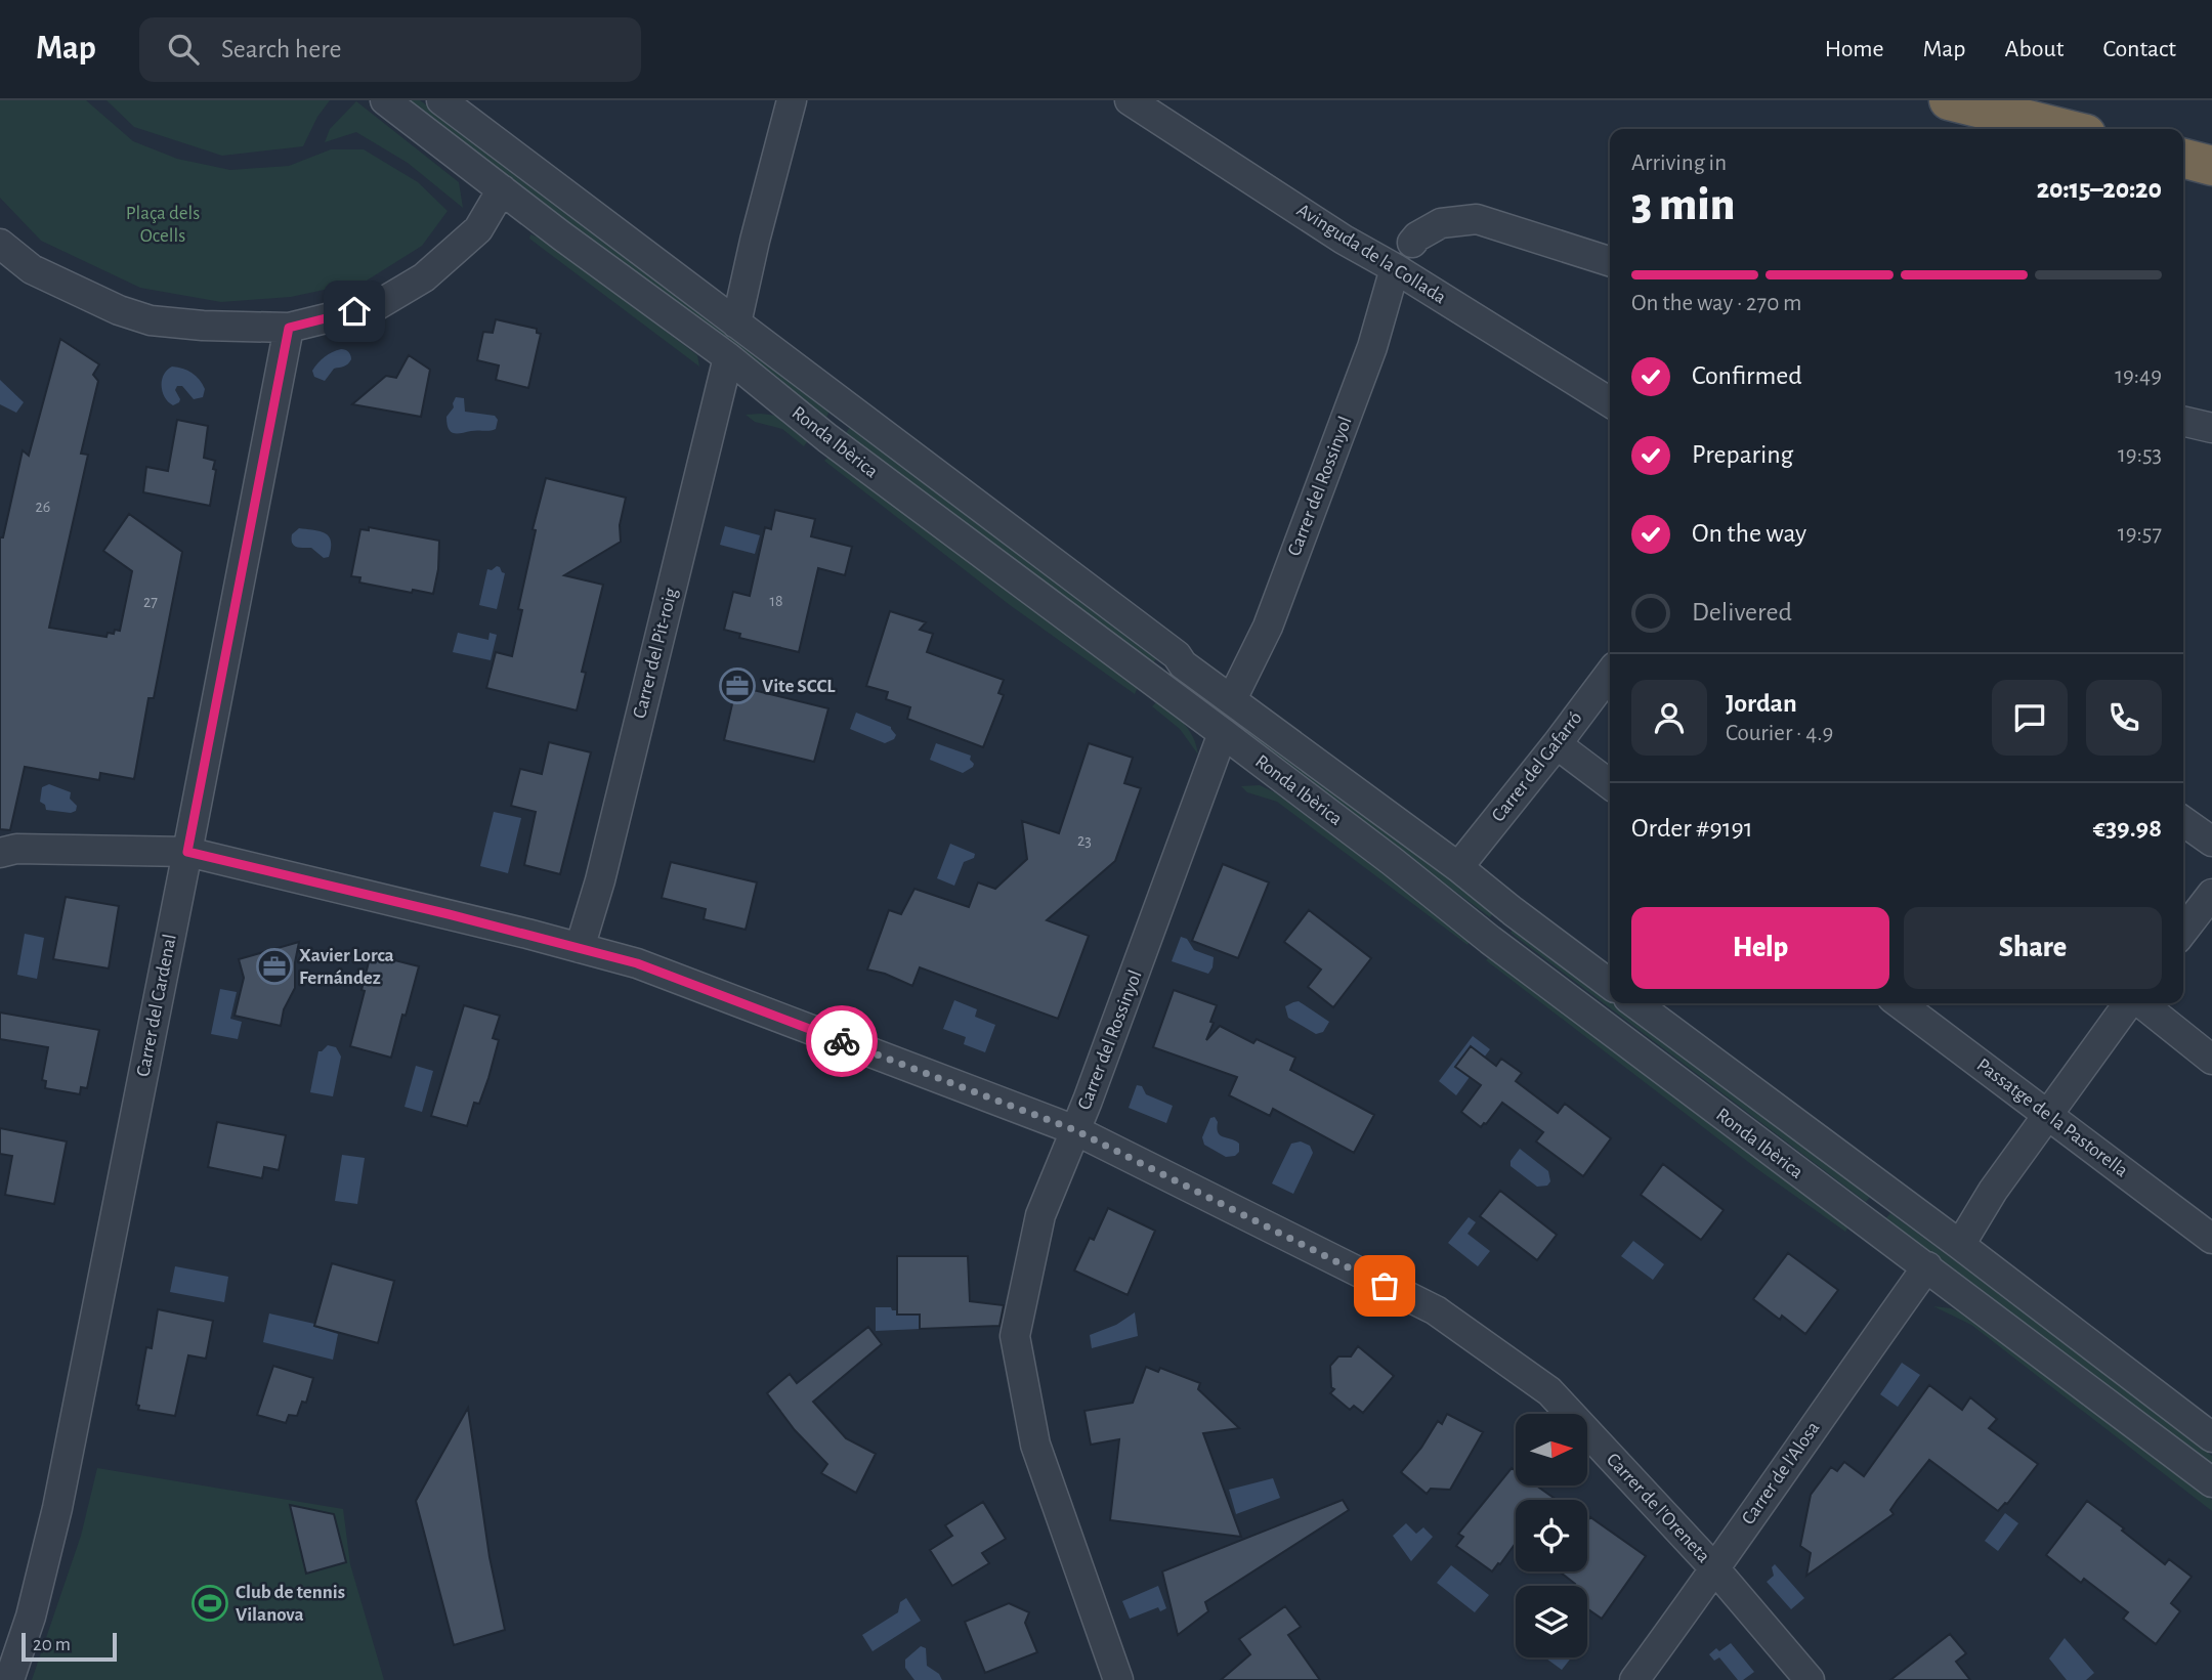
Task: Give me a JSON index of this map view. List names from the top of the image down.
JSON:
{
  "streets": {
    "street": [
      "Avinguda de la Collada",
      "Ronda Ibèrica",
      "Carrer del Rossinyol",
      "Carrer del Pit-roig",
      "Carrer del Gafarró",
      "Carrer del Cardenal",
      "Passatge de la Pastorella",
      "Carrer de l'Alosa",
      "Carrer de l'Oreneta"
    ]
  },
  "crossings": [
    ["Avinguda de la Collada", "Carrer del Rossinyol"],
    ["Ronda Ibèrica", "Carrer del Rossinyol"],
    ["Ronda Ibèrica", "Carrer del Pit-roig"],
    ["Ronda Ibèrica", "Carrer del Gafarró"],
    ["Ronda Ibèrica", "Carrer de l'Alosa"],
    ["Carrer del Rossinyol", "Carrer de l'Oreneta"],
    ["Carrer del Pit-roig", "Carrer de l'Oreneta"],
    ["Carrer del Cardenal", "Carrer de l'Oreneta"],
    ["Carrer de l'Alosa", "Carrer de l'Oreneta"]
  ],
  "parks": ["Plaça dels Ocells"],
  "places": {
    "office": ["Vite SCCL", "Xavier Lorca Fernández"],
    "sports": ["Club de tennis Vilanova"]
  },
  "house_numbers": [
    "26",
    "18",
    "27",
    "23"
  ],
  "scale_bar": "20 m",
  "north": "right",
  "page": {
    "header": "Map",
    "search": "Search here",
    "nav": [
      "Home",
      "Map",
      "About",
      "Contact"
    ],
    "heading": ["3 min", "Arriving in", "20:15–20:20"],
    "panel": [
      "Jordan",
      "Courier · 4.9",
      "Order #9191",
      "€39.98"
    ],
    "bar": "On the way · 270 m",
    "list": [
      ["Confirmed", "19:49"],
      ["Preparing", "19:53"],
      ["On the way", "19:57"],
      "Delivered"
    ],
    "buttons": ["Help", "Share"],
    "scale": "20 m"
  }
}
